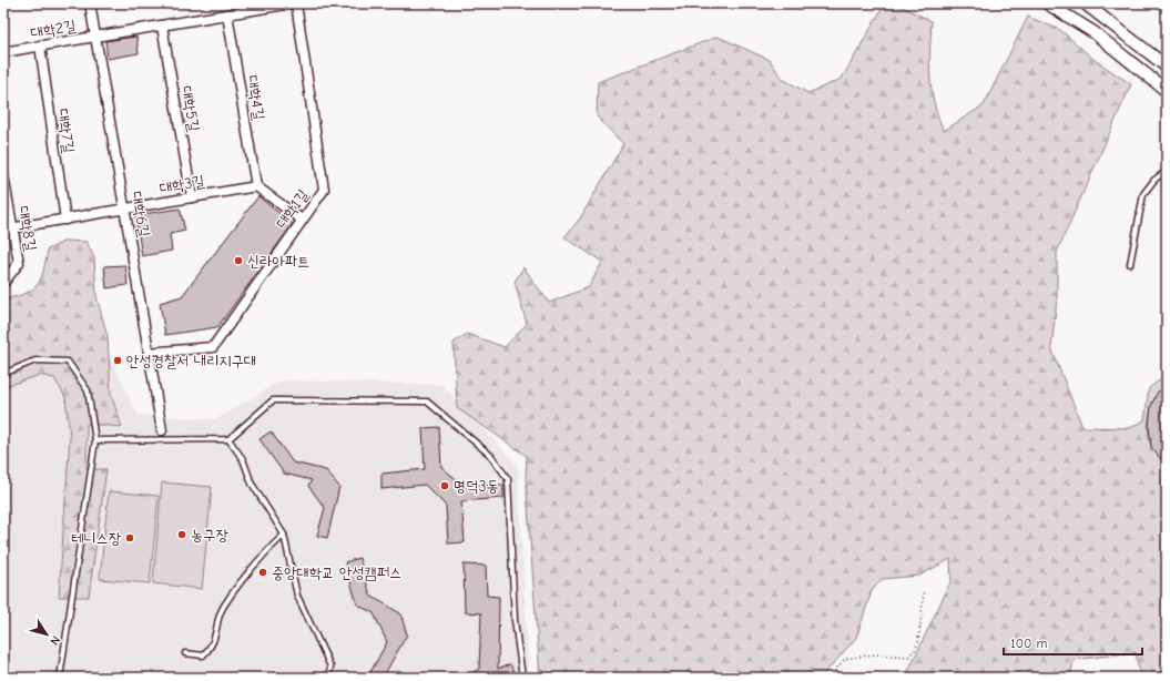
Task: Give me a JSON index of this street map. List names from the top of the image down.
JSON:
{
  "streets": {
    "street": [
      "대학2길",
      "대학4길",
      "대학5길",
      "대학7길",
      "대학3길",
      "대학1길",
      "대학6길",
      "대학8길"
    ]
  },
  "crossings": [
    ["대학2길", "대학4길"],
    ["대학2길", "대학5길"],
    ["대학2길", "대학7길"],
    ["대학2길", "대학6길"],
    ["대학4길", "대학3길"],
    ["대학5길", "대학3길"],
    ["대학7길", "대학3길"],
    ["대학3길", "대학6길"],
    ["대학3길", "대학8길"],
    ["대학1길", "대학6길"]
  ],
  "places": [
    "신라아파트",
    "안성경찰서 내리지구대",
    "명덕3동",
    "농구장",
    "테니스장",
    "중앙대학교 안성캠퍼스"
  ],
  "scale_bar": "100 m",
  "north": "bottom right"
}
